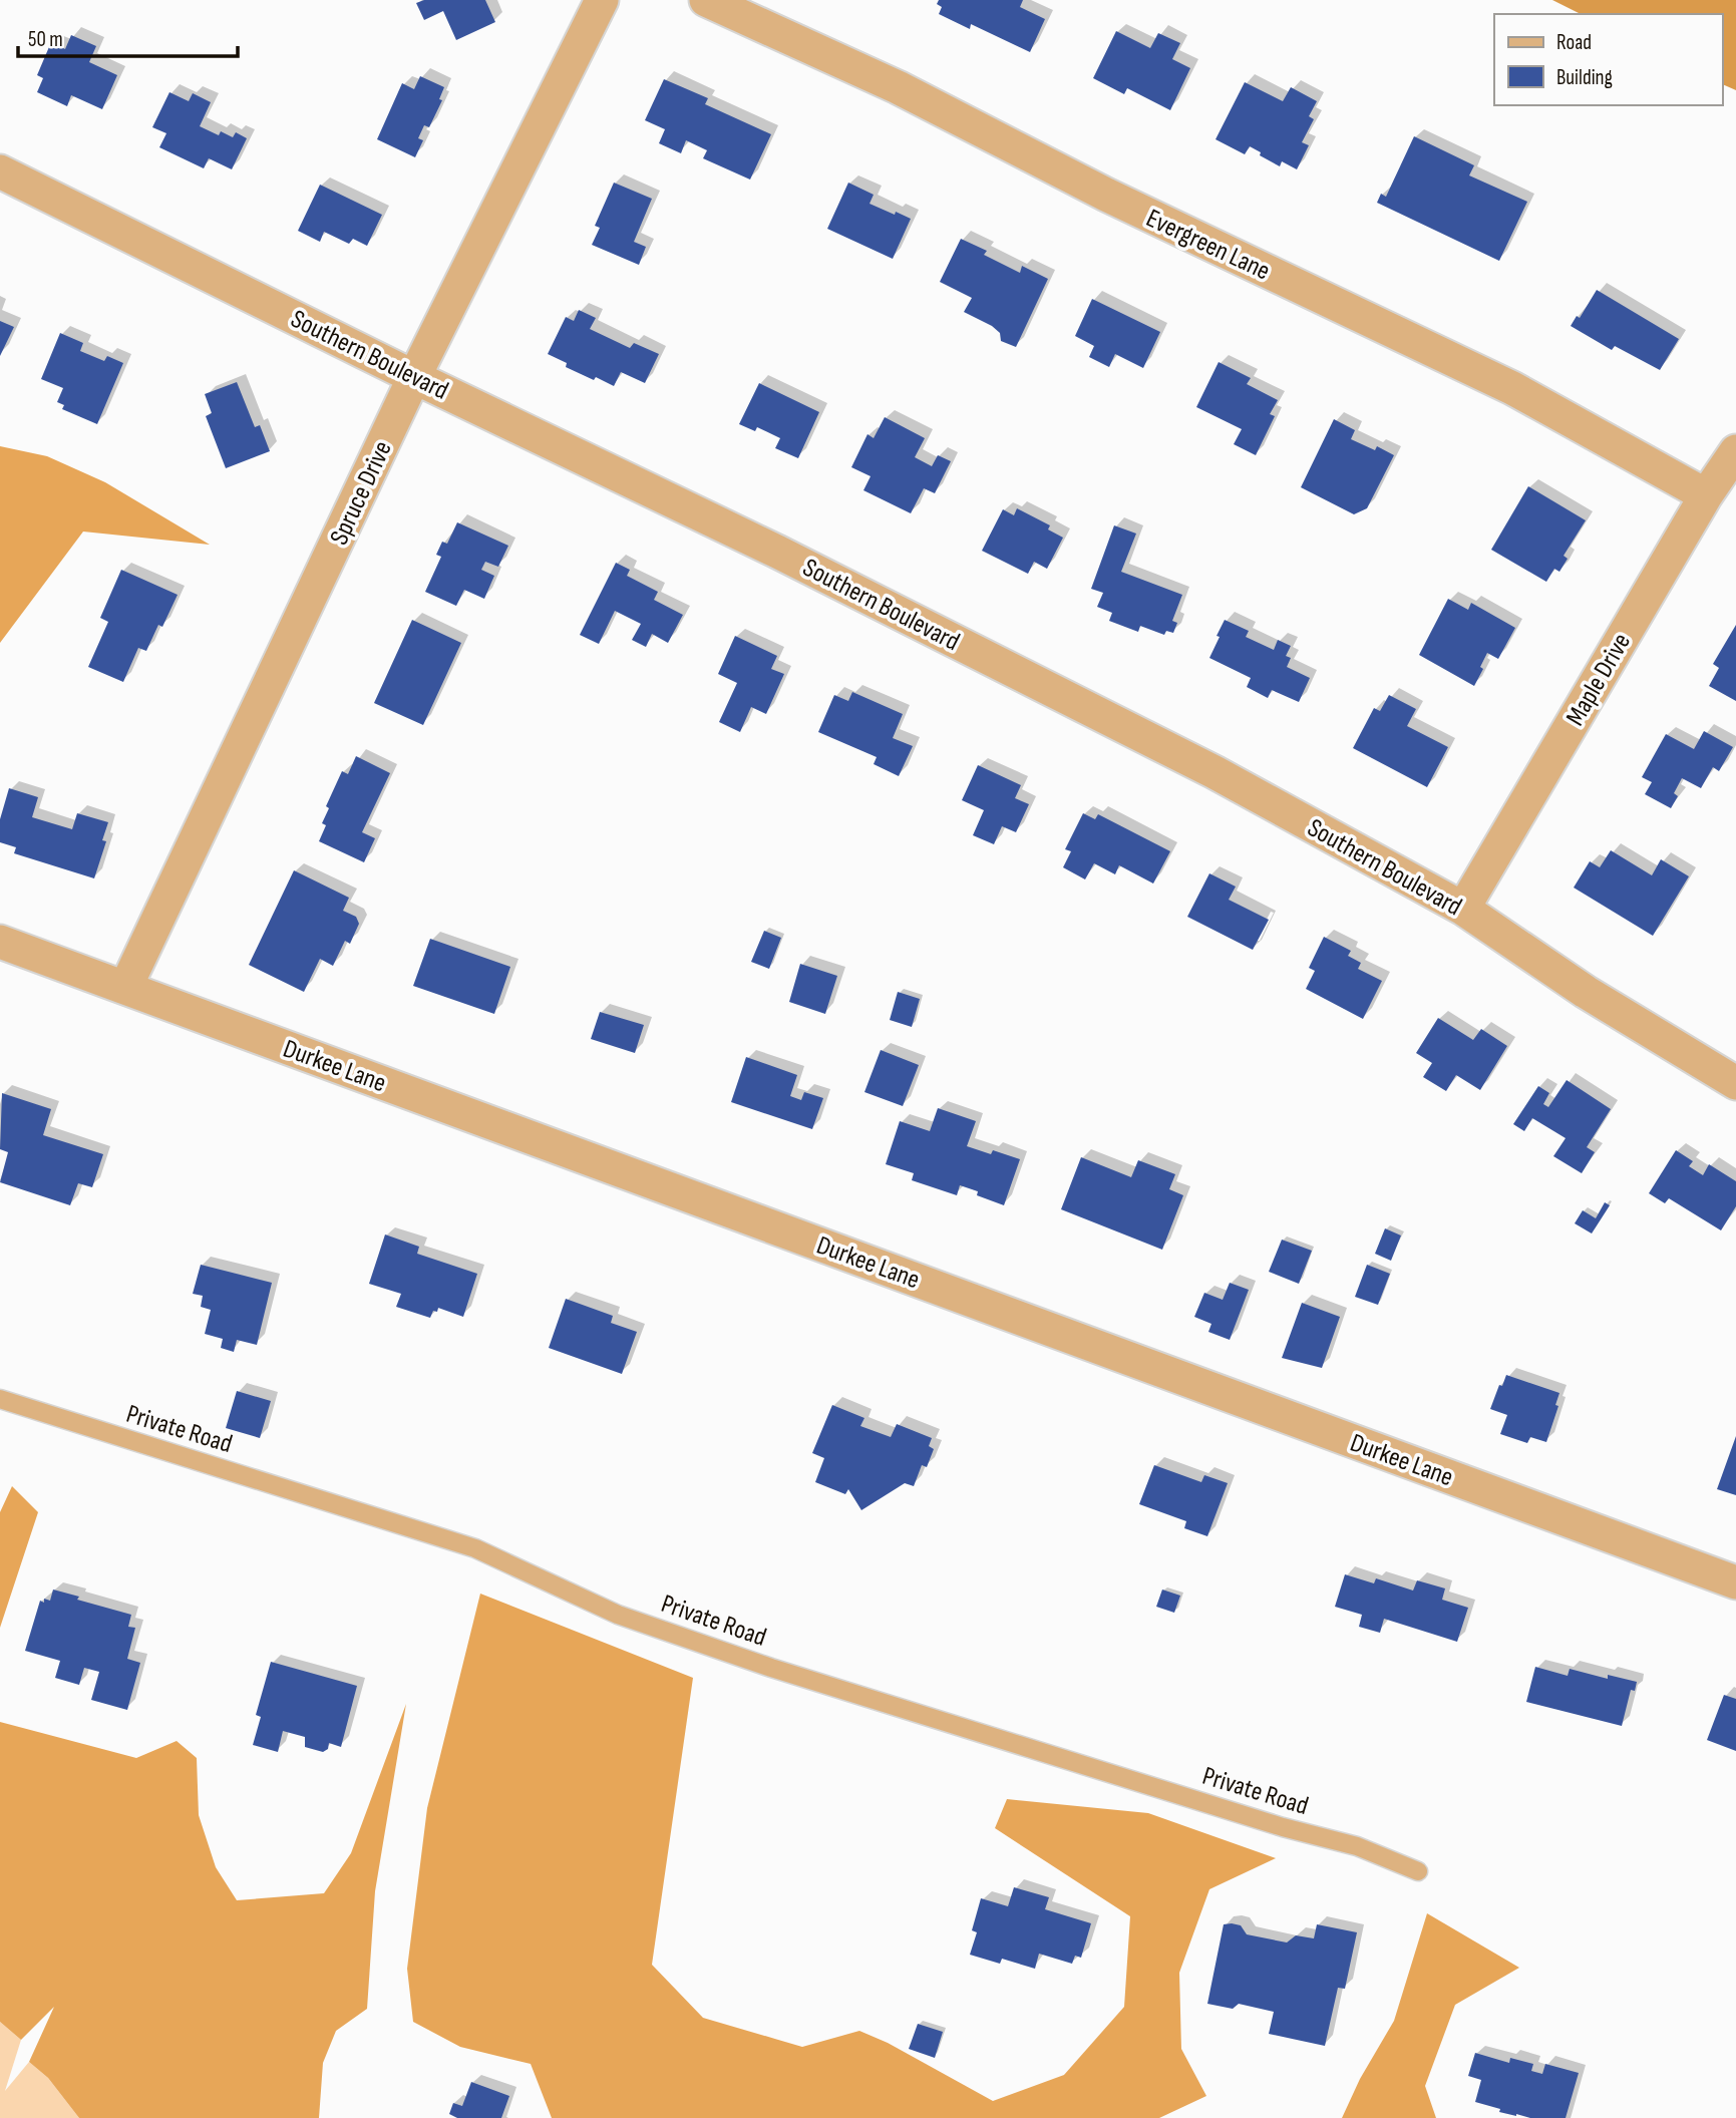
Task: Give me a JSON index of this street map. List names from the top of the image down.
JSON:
{
  "streets": {
    "street": [
      "Evergreen Lane",
      "Southern Boulevard",
      "Spruce Drive",
      "Maple Drive",
      "Durkee Lane"
    ],
    "lane": ["Private Road"]
  },
  "crossings": [
    ["Evergreen Lane", "Maple Drive"],
    ["Southern Boulevard", "Spruce Drive"],
    ["Southern Boulevard", "Maple Drive"],
    ["Spruce Drive", "Durkee Lane"]
  ],
  "legend": ["Road", "Building"],
  "scale_bar": "50 m"
}
